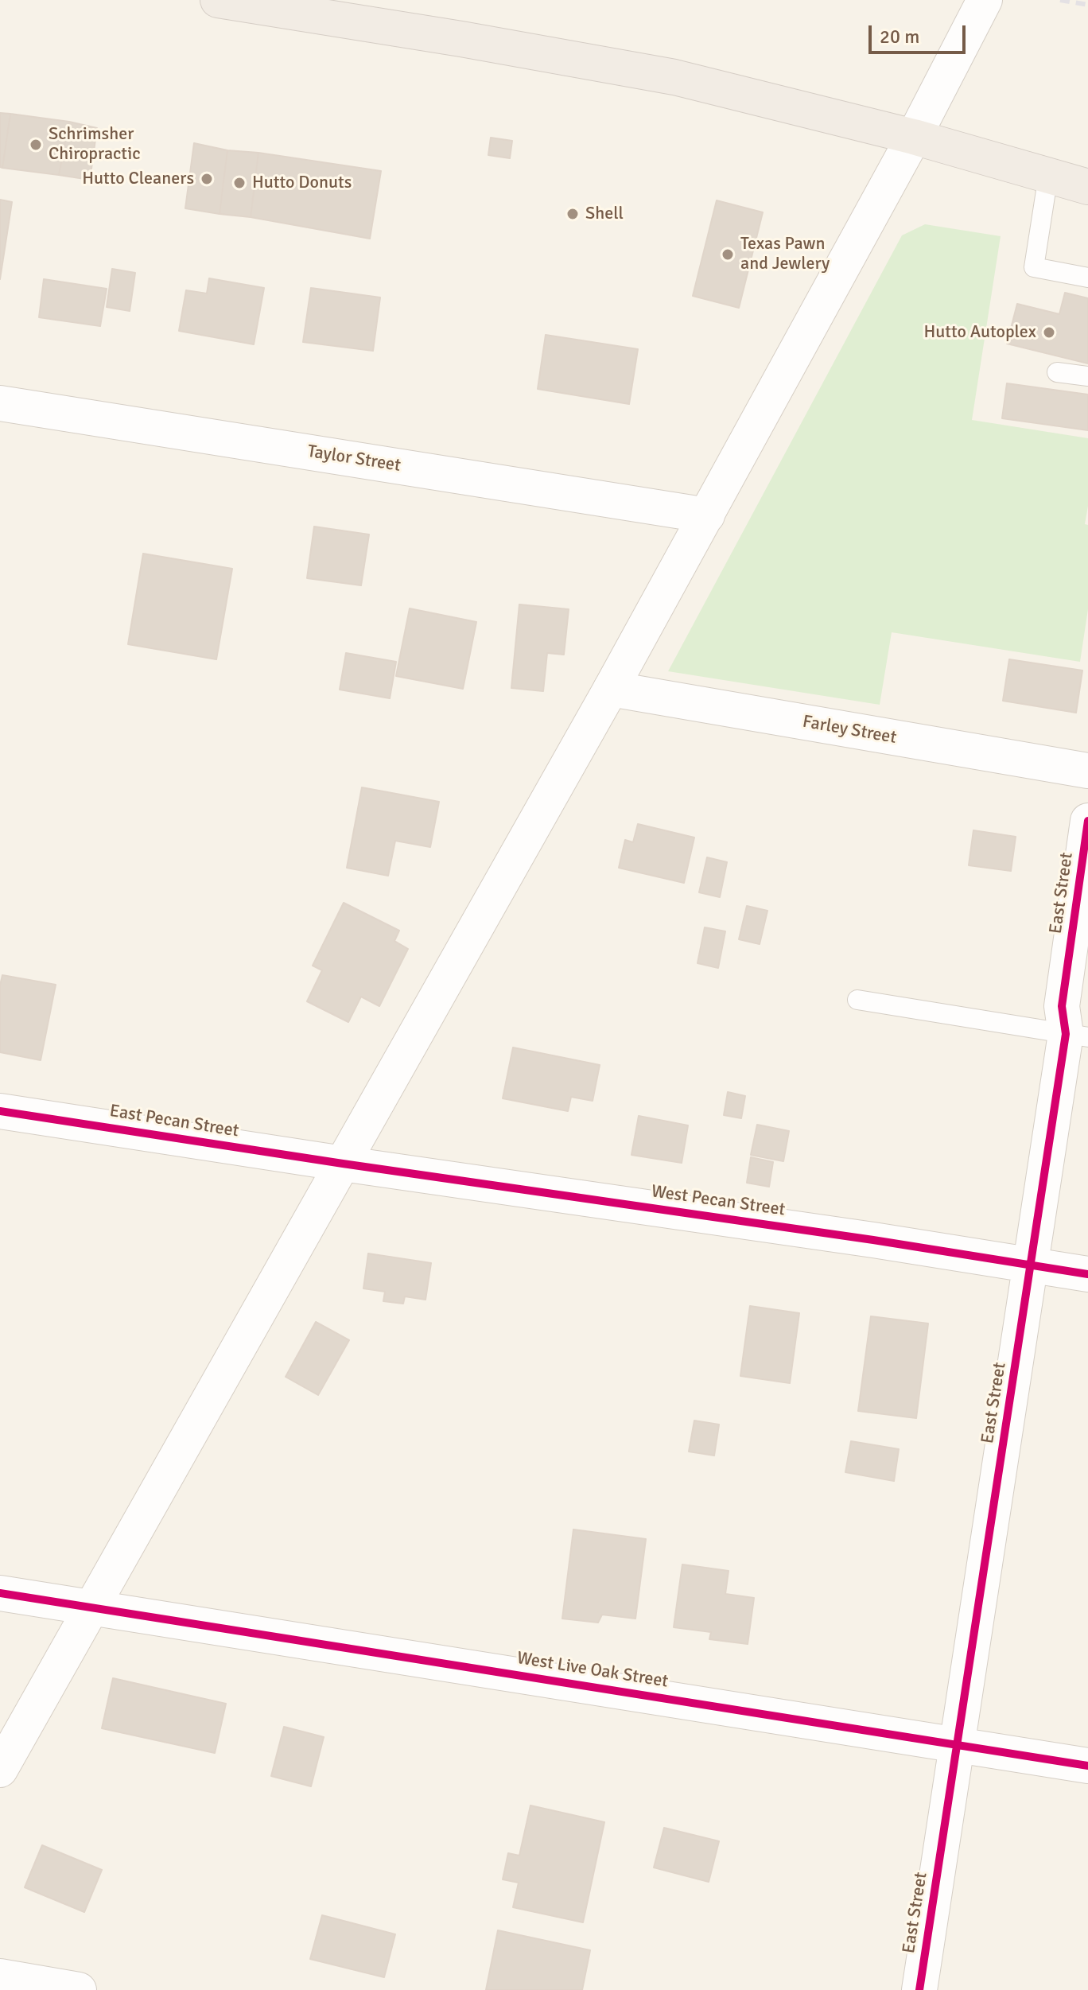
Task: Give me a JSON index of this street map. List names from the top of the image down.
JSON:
{
  "streets": {
    "street": [
      "Taylor Street",
      "Farley Street",
      "East Street",
      "East Pecan Street",
      "West Pecan Street",
      "West Live Oak Street"
    ]
  },
  "crossings": [
    ["East Street", "West Pecan Street"],
    ["East Street", "West Live Oak Street"],
    ["East Pecan Street", "West Pecan Street"]
  ],
  "places": [
    "Schrimsher Chiropractic",
    "Hutto Cleaners",
    "Hutto Donuts",
    "Shell",
    "Texas Pawn and Jewlery",
    "Hutto Autoplex"
  ],
  "scale_bar": "20 m"
}
